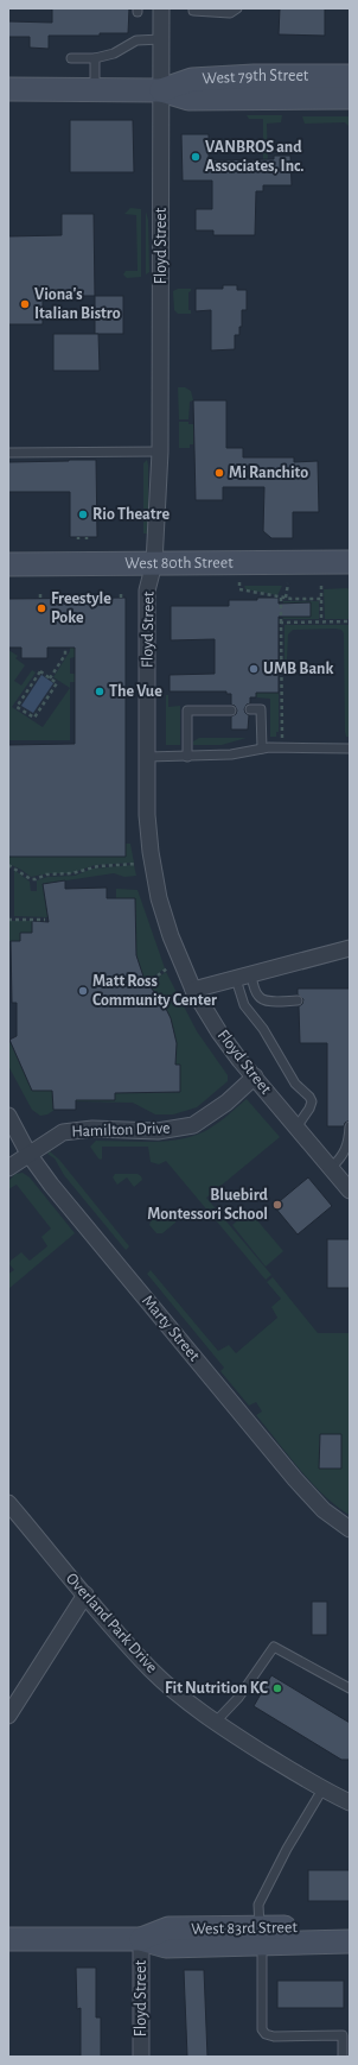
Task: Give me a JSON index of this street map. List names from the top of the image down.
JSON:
{
  "streets": {
    "street": [
      "West 79th Street",
      "Floyd Street",
      "West 80th Street",
      "Hamilton Drive",
      "Marty Street",
      "Overland Park Drive",
      "West 83rd Street"
    ]
  },
  "crossings": [
    ["West 79th Street", "Floyd Street"],
    ["Floyd Street", "West 80th Street"],
    ["Floyd Street", "Hamilton Drive"],
    ["Floyd Street", "West 83rd Street"],
    ["Hamilton Drive", "Marty Street"]
  ],
  "places": [
    "VANBROS and Associates, Inc.",
    "Viona's Italian Bistro",
    "Mi Ranchito",
    "Rio Theatre",
    "Freestyle Poke",
    "UMB Bank",
    "The Vue",
    "Matt Ross Community Center",
    "Bluebird Montessori School",
    "Fit Nutrition KC"
  ]
}
